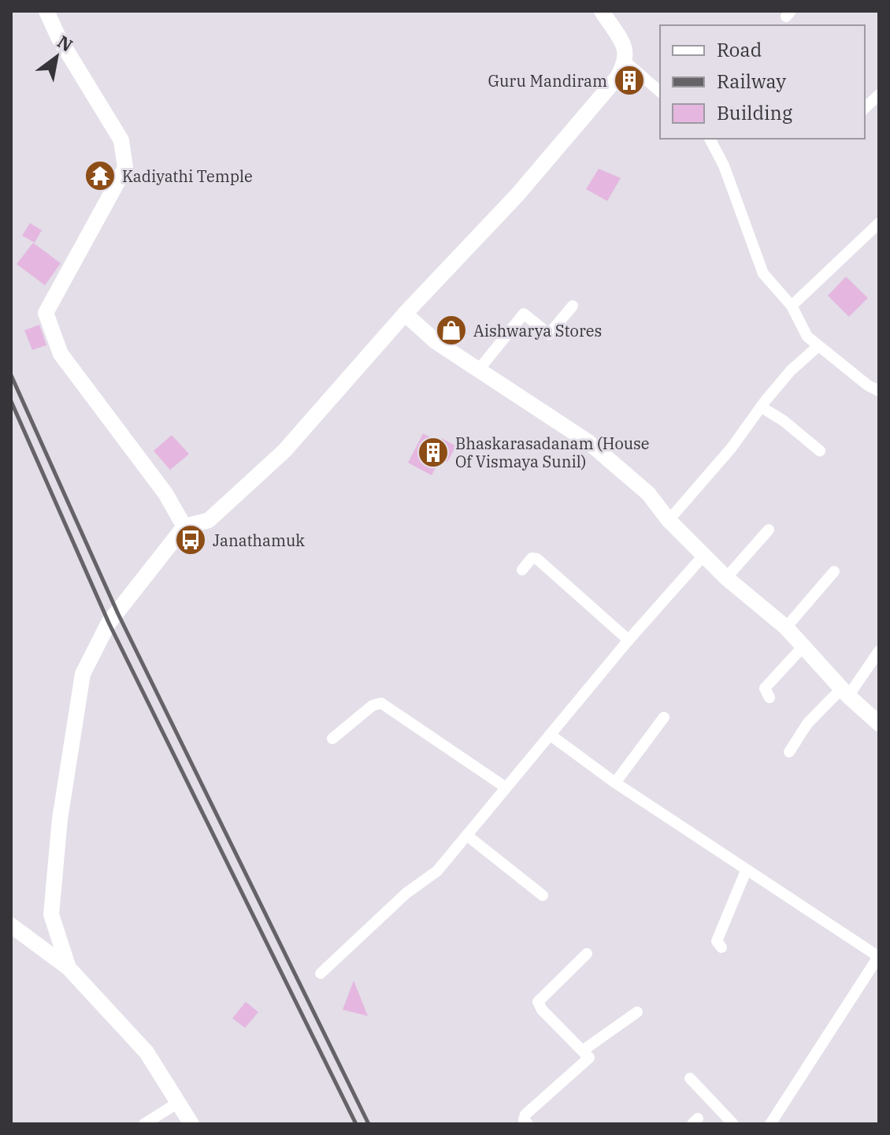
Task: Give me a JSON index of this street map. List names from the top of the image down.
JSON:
{
  "places": {
    "building": ["Guru Mandiram", "Bhaskarasadanam (House Of Vismaya Sunil)"],
    "temple": ["Kadiyathi Temple"],
    "shop": ["Aishwarya Stores"],
    "bus stop": ["Janathamuk"]
  },
  "legend": ["Road", "Railway", "Building"],
  "north": "top right"
}
